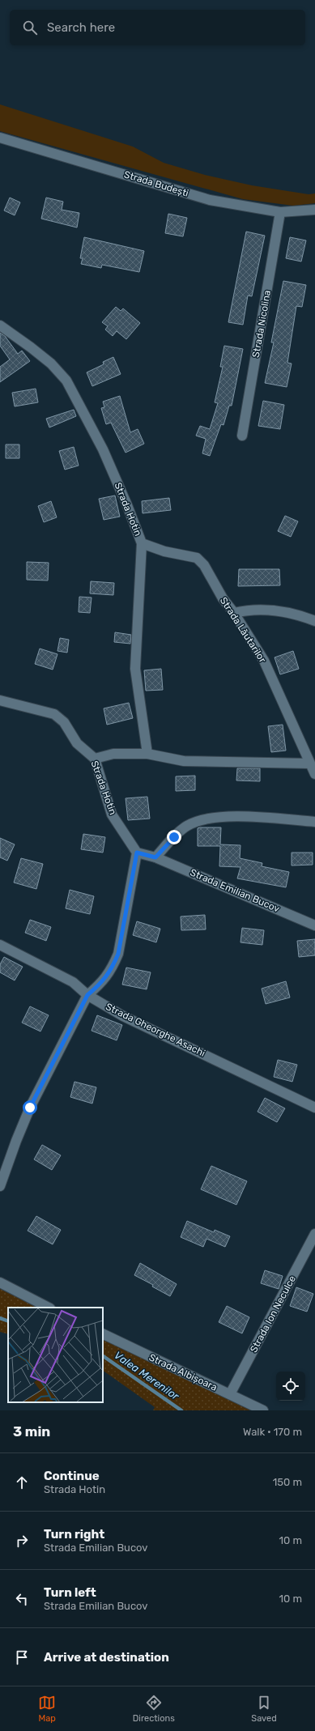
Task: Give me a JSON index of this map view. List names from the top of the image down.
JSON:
{
  "streets": {
    "street": [
      "Strada Budești",
      "Strada Nicolina",
      "Strada Hotin",
      "Strada Lăutarilor",
      "Strada Emilian Bucov",
      "Strada Gheorghe Asachi",
      "Strada Ion Neculce",
      "Strada Albișoara"
    ]
  },
  "crossings": [
    ["Strada Budești", "Strada Nicolina"],
    ["Strada Hotin", "Strada Lăutarilor"],
    ["Strada Hotin", "Strada Emilian Bucov"],
    ["Strada Ion Neculce", "Strada Albișoara"]
  ],
  "water": ["Valea Merenilor"],
  "page": {
    "search": "Search here",
    "heading": ["3 min", "Walk · 170 m"],
    "list": [
      ["Continue", "Strada Hotin", "150 m"],
      ["Turn right", "Strada Emilian Bucov", "10 m"],
      ["Turn left", "Strada Emilian Bucov", "10 m"],
      "Arrive at destination"
    ],
    "nav": ["Map", "Directions", "Saved"]
  }
}
